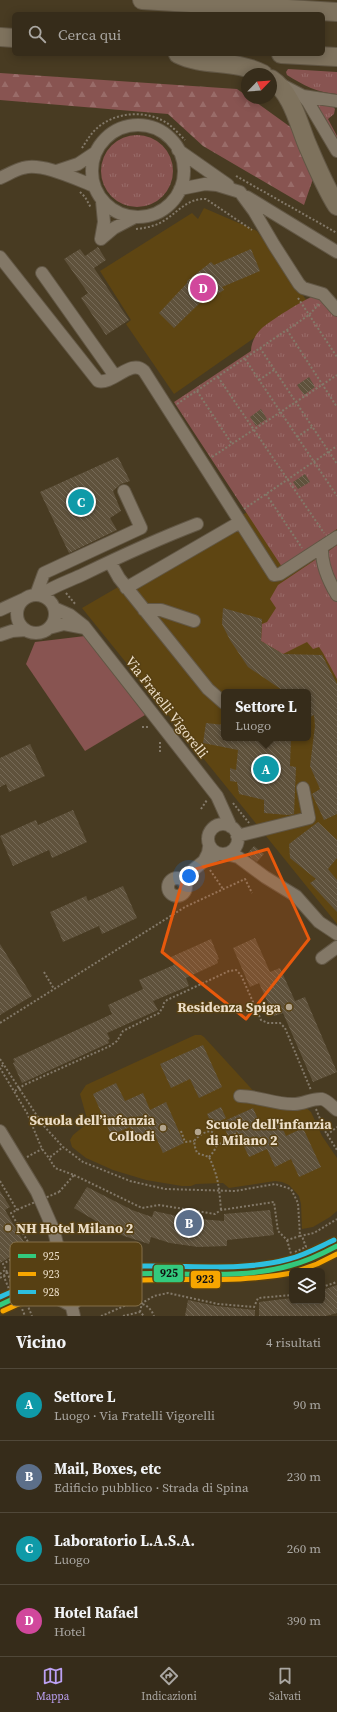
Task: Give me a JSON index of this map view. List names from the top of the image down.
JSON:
{
  "streets": {
    "street": ["Via Fratelli Vigorelli"]
  },
  "places": [
    "Residenza Spiga",
    "Scuola dell’infanzia Collodi",
    "Scuole dell'infanzia di Milano 2",
    "NH Hotel Milano 2"
  ],
  "lines": ["transit line 928", "transit line 925", "transit line 923"],
  "legend": ["925", "923", "928"],
  "north": "top right",
  "page": {
    "search": "Cerca qui",
    "pins": [
      "D",
      "C",
      "A",
      "B"
    ],
    "popup": ["Settore L", "Luogo"],
    "heading": ["Vicino", "4 risultati"],
    "list": [
      {
        "mark": "A",
        "name": "Settore L",
        "note": "Luogo · Via Fratelli Vigorelli",
        "value": "90 m"
      },
      {
        "mark": "B",
        "name": "Mail, Boxes, etc",
        "note": "Edificio pubblico · Strada di Spina",
        "value": "230 m"
      },
      {
        "mark": "C",
        "name": "Laboratorio L.A.S.A.",
        "note": "Luogo",
        "value": "260 m"
      },
      {
        "mark": "D",
        "name": "Hotel Rafael",
        "note": "Hotel",
        "value": "390 m"
      }
    ],
    "nav": ["Mappa", "Indicazioni", "Salvati"]
  }
}
